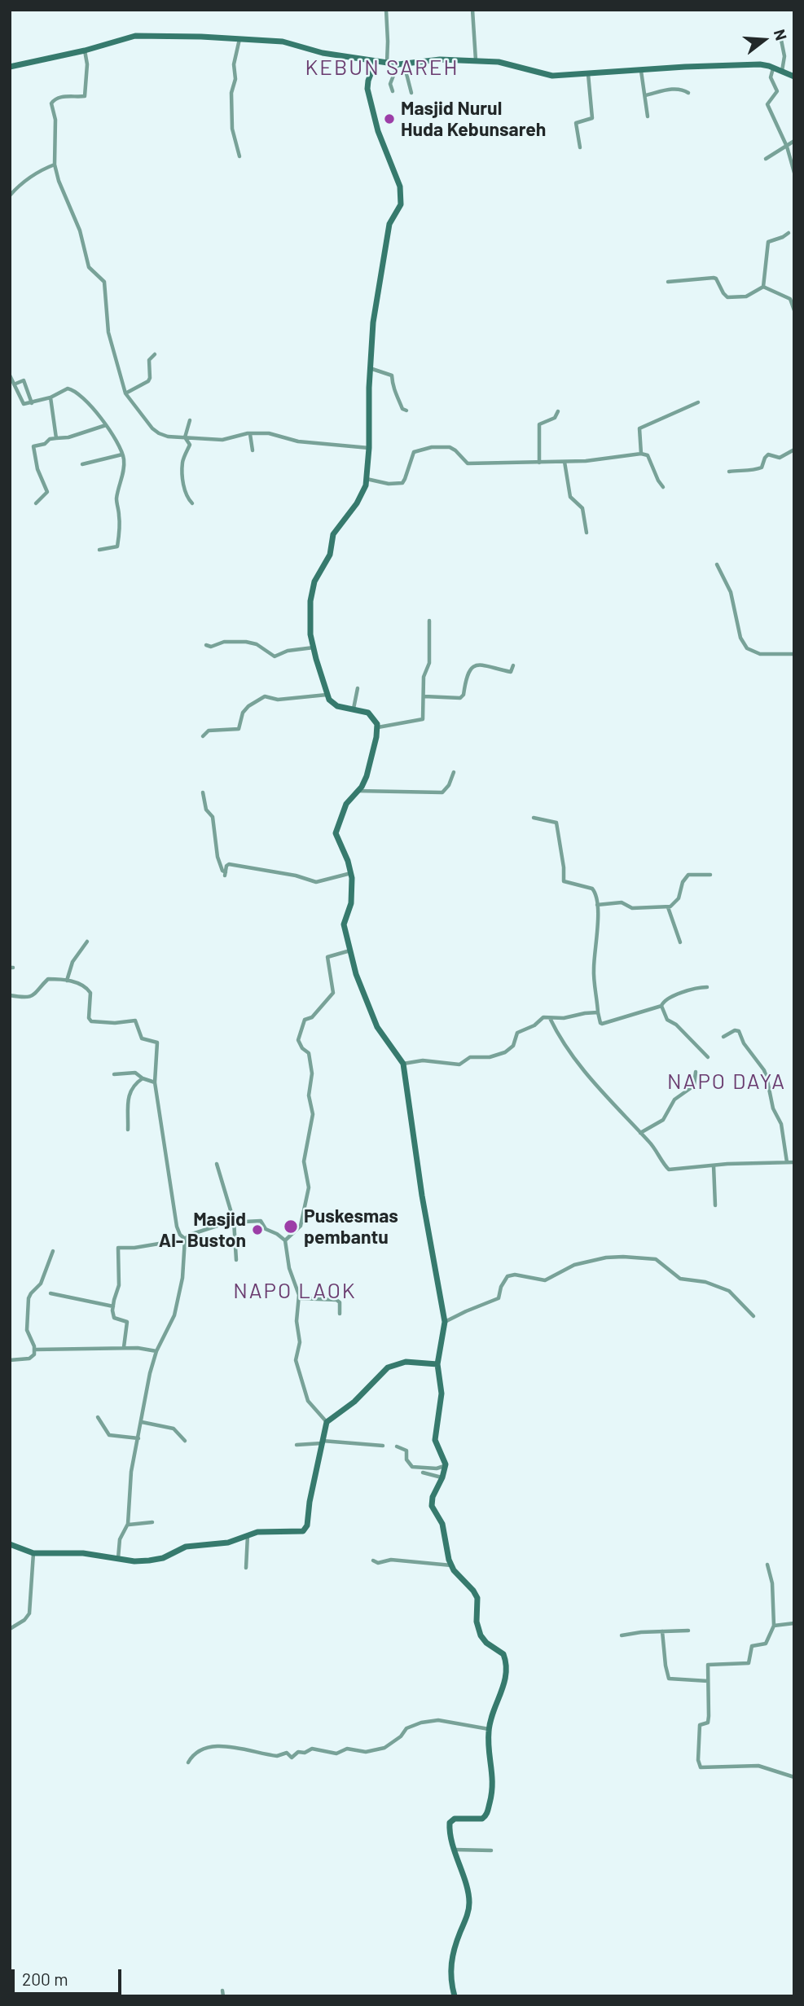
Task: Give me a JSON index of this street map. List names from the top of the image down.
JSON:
{
  "districts": ["KEBUN SAREH", "NAPO DAYA", "NAPO LAOK"],
  "places": ["Masjid Nurul Huda Kebunsareh", "Puskesmas pembantu", "Masjid Al- Buston"],
  "scale_bar": "200 m",
  "north": "right"
}
